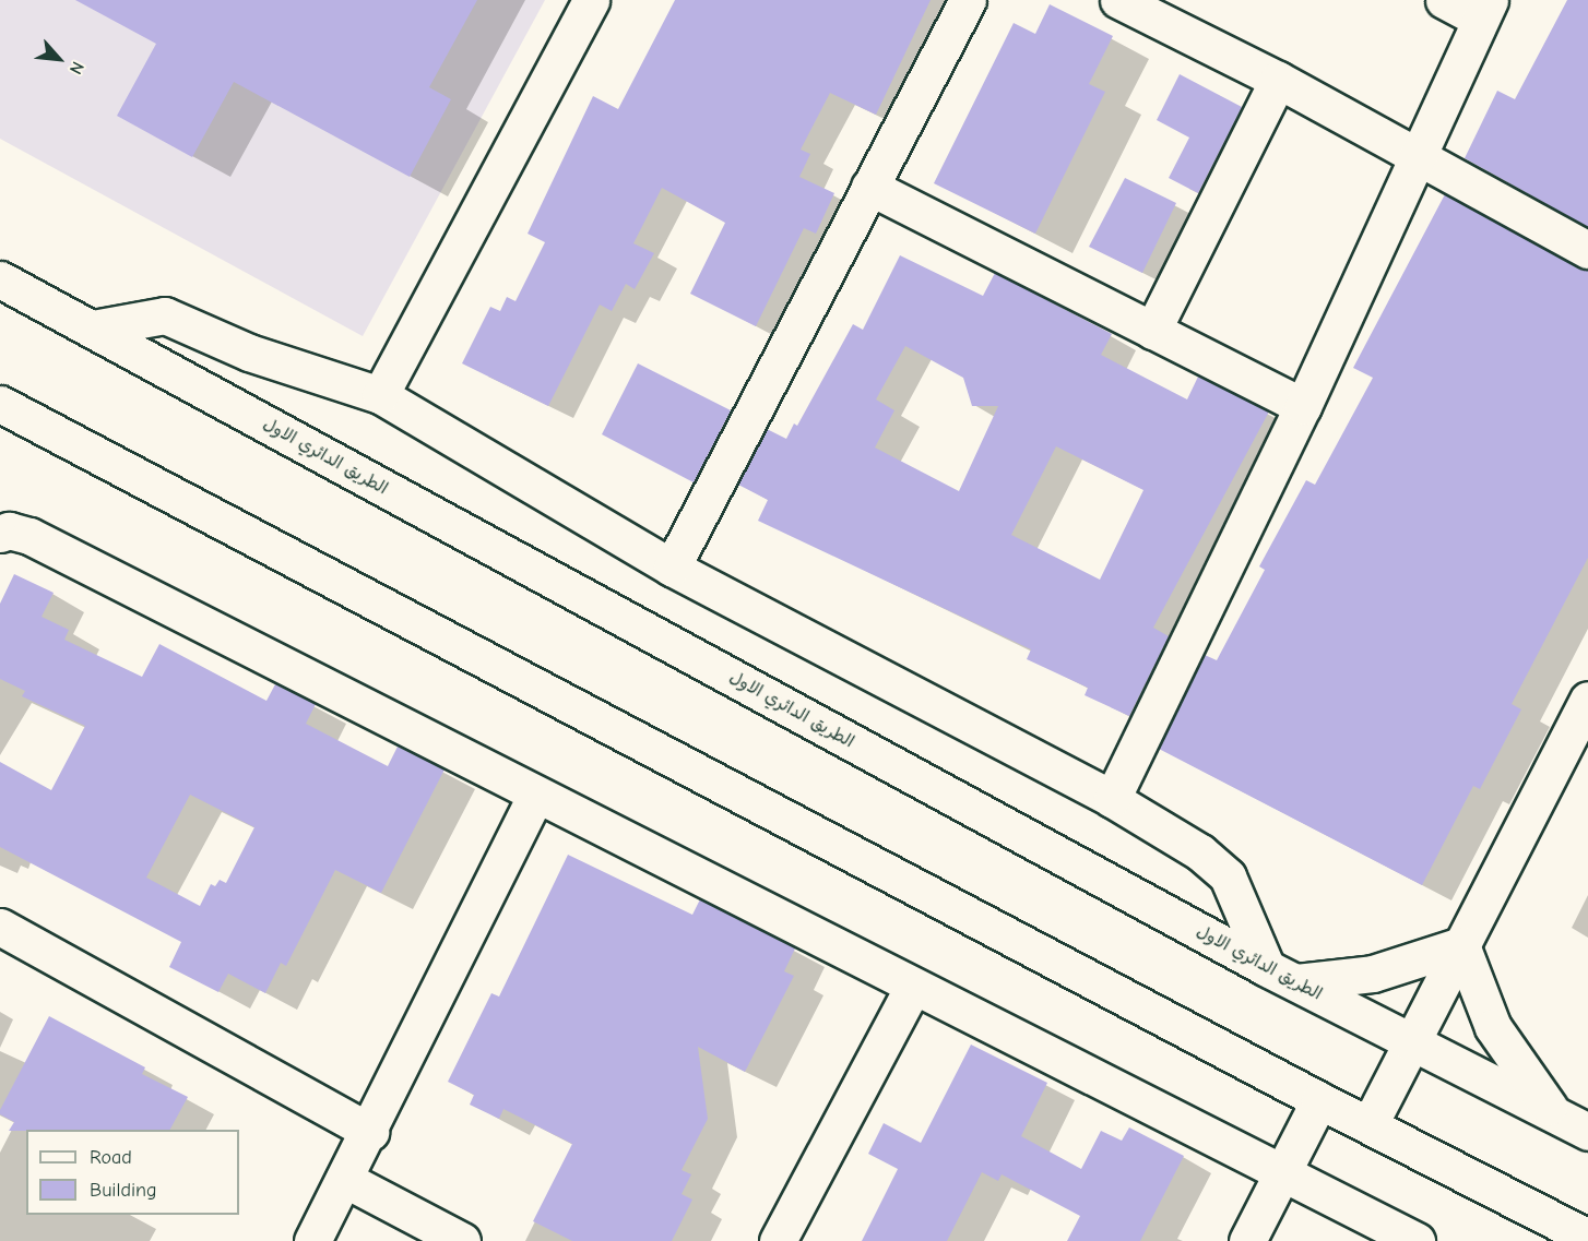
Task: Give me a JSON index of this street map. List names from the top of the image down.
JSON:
{
  "streets": {
    "street": ["الطريق الدائري الاول"]
  },
  "legend": ["Road", "Building"],
  "north": "bottom right"
}
